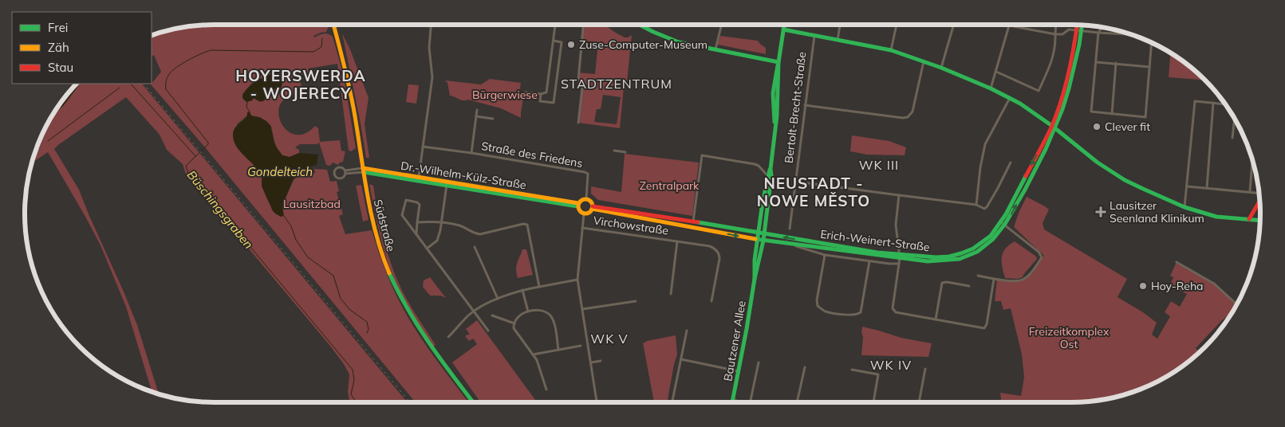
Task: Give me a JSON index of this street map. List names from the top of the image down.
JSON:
{
  "streets": {
    "street": [
      "Bertolt-Brecht-Straße",
      "Straße des Friedens",
      "Dr.-Wilhelm-Külz-Straße",
      "Südstraße",
      "Virchowstraße",
      "Erich-Weinert-Straße",
      "Bautzener Allee"
    ]
  },
  "crossings": [
    ["Straße des Friedens", "Dr.-Wilhelm-Külz-Straße"],
    ["Dr.-Wilhelm-Külz-Straße", "Südstraße"],
    ["Erich-Weinert-Straße", "Bautzener Allee"]
  ],
  "districts": [
    "HOYERSWERDA - WOJERECY",
    "STADTZENTRUM",
    "WK III",
    "NEUSTADT - NOWE MĚSTO",
    "WK V",
    "WK IV"
  ],
  "water": ["Gondelteich", "Büschingsgraben"],
  "parks": [
    "Bürgerwiese",
    "Zentralpark",
    "Lausitzbad",
    "Freizeitkomplex Ost"
  ],
  "places": {
    "other": ["Zuse-Computer-Museum", "Clever fit", "Hoy-Reha"],
    "health": ["Lausitzer Seenland Klinikum"]
  },
  "legend": ["Frei", "Zäh", "Stau"]
}
